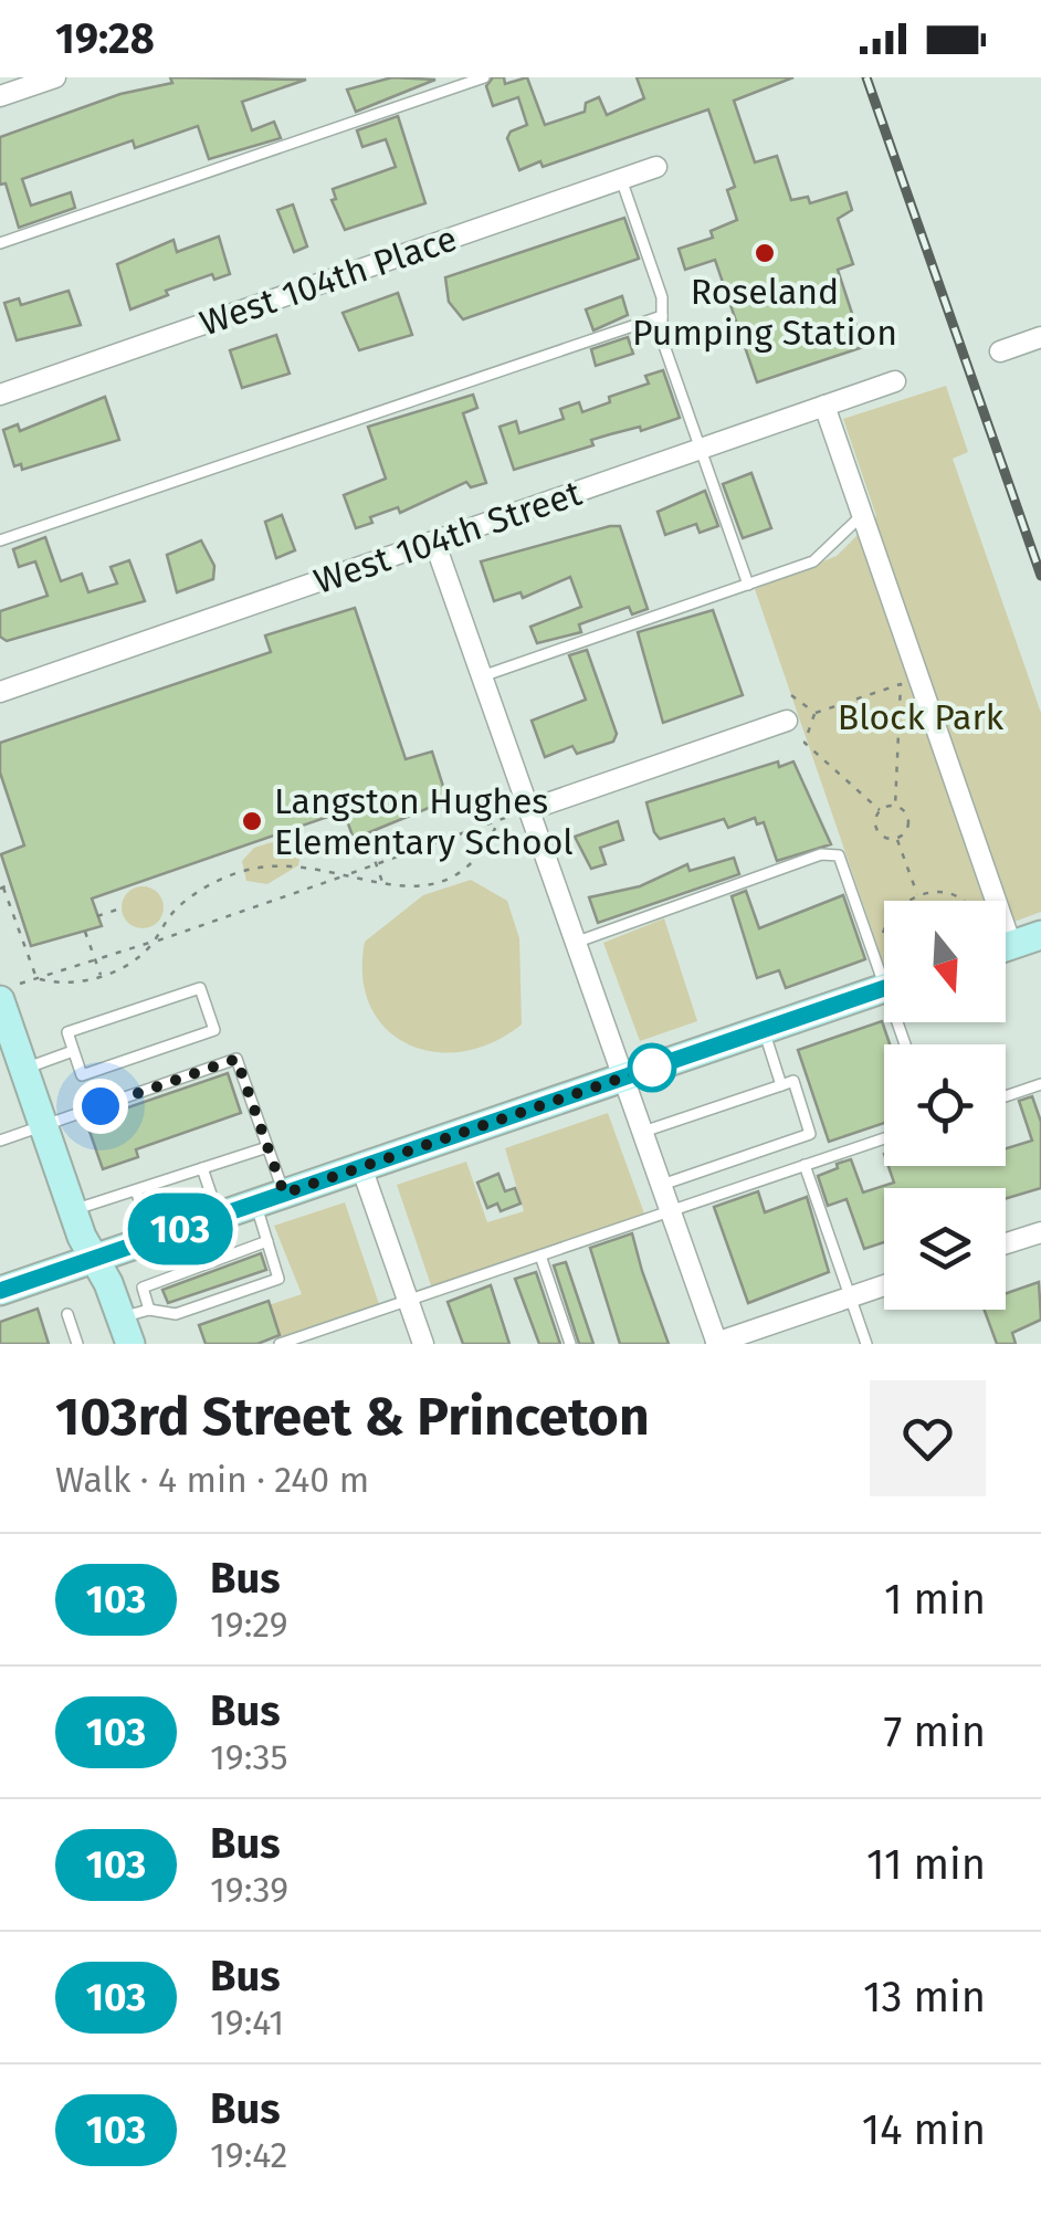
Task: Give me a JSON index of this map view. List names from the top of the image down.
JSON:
{
  "streets": {
    "street": ["West 104th Place", "West 104th Street"]
  },
  "parks": ["Block Park"],
  "places": ["Roseland Pumping Station", "Langston Hughes Elementary School"],
  "lines": ["bus line 103"],
  "north": "bottom",
  "page": {
    "status": "19:28",
    "on_map": "103",
    "heading": ["103rd Street & Princeton", "Walk · 4 min · 240 m"],
    "list": [
      {
        "mark": "103",
        "name": "Bus",
        "note": "19:29",
        "value": "1 min"
      },
      {
        "mark": "103",
        "name": "Bus",
        "note": "19:35",
        "value": "7 min"
      },
      {
        "mark": "103",
        "name": "Bus",
        "note": "19:39",
        "value": "11 min"
      },
      {
        "mark": "103",
        "name": "Bus",
        "note": "19:41",
        "value": "13 min"
      },
      {
        "mark": "103",
        "name": "Bus",
        "note": "19:42",
        "value": "14 min"
      }
    ]
  }
}
